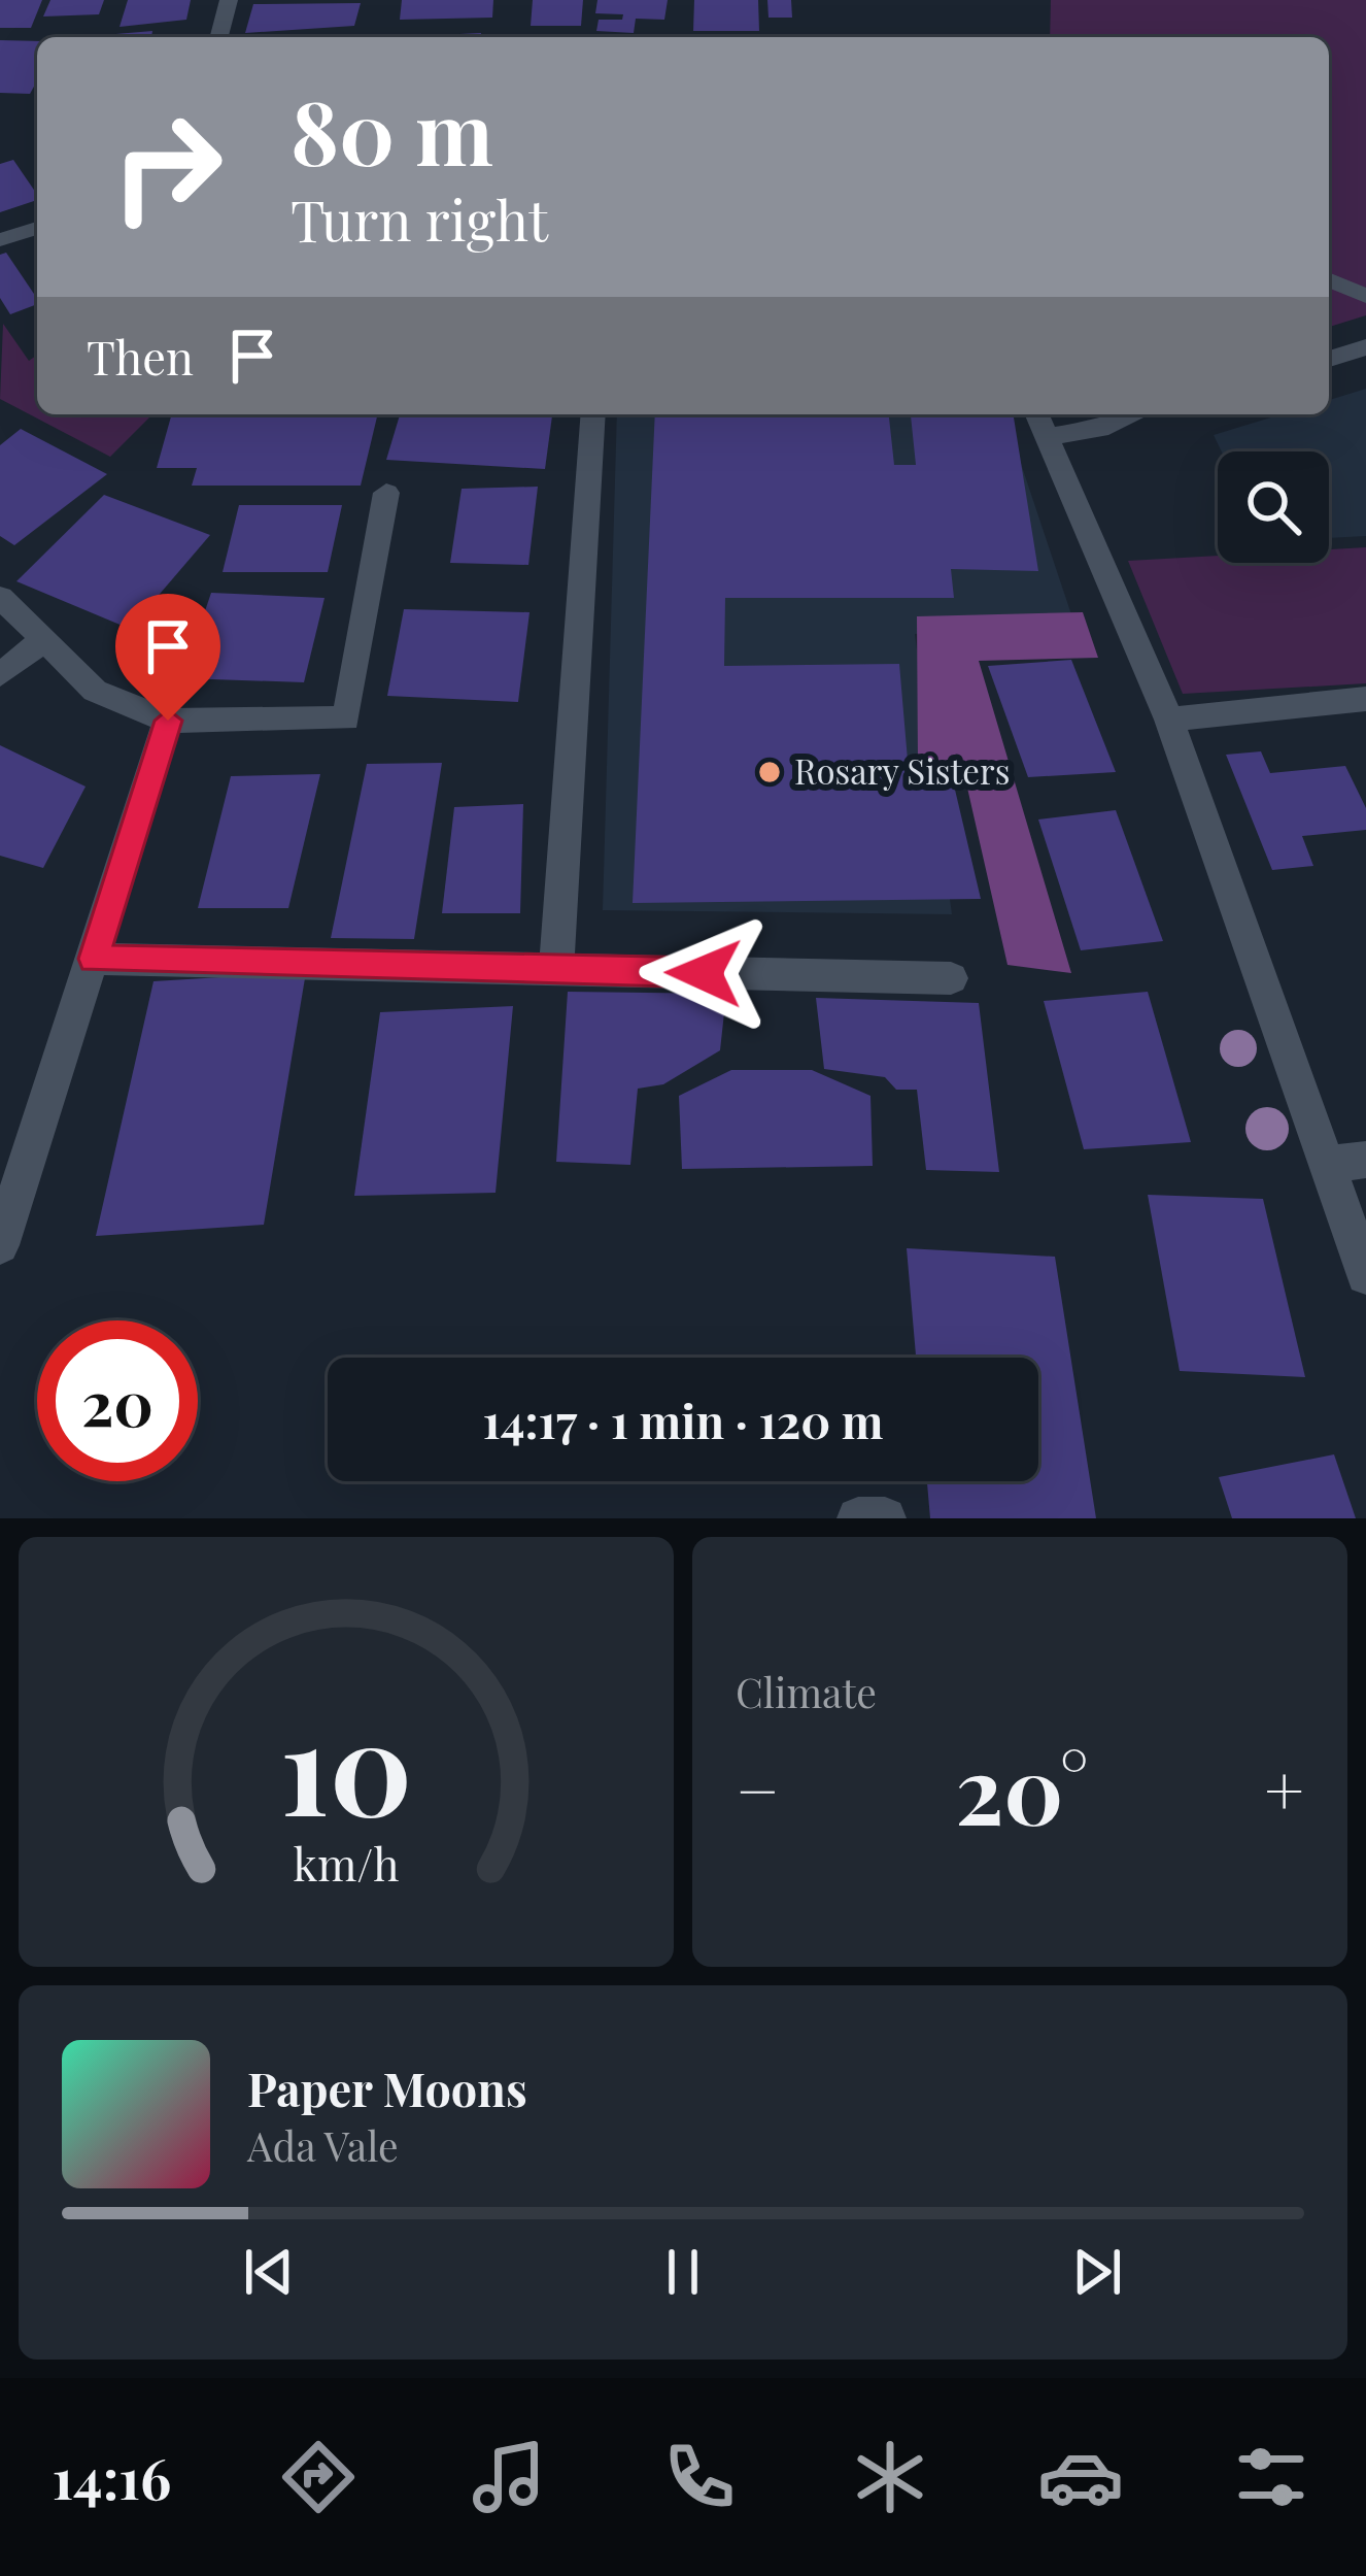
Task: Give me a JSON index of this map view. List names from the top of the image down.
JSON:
{
  "places": ["Rosary Sisters"],
  "page": {
    "turn": ["80 m", "Turn right"],
    "then": "Then",
    "limit": "20",
    "trip": "14:17 · 1 min · 120 m",
    "tile": "Climate",
    "heat": ["−", "20°", "+"],
    "song": ["Paper Moons", "Ada Vale"],
    "tabs": "14:16",
    "gauge": ["10", "km/h"]
  }
}
